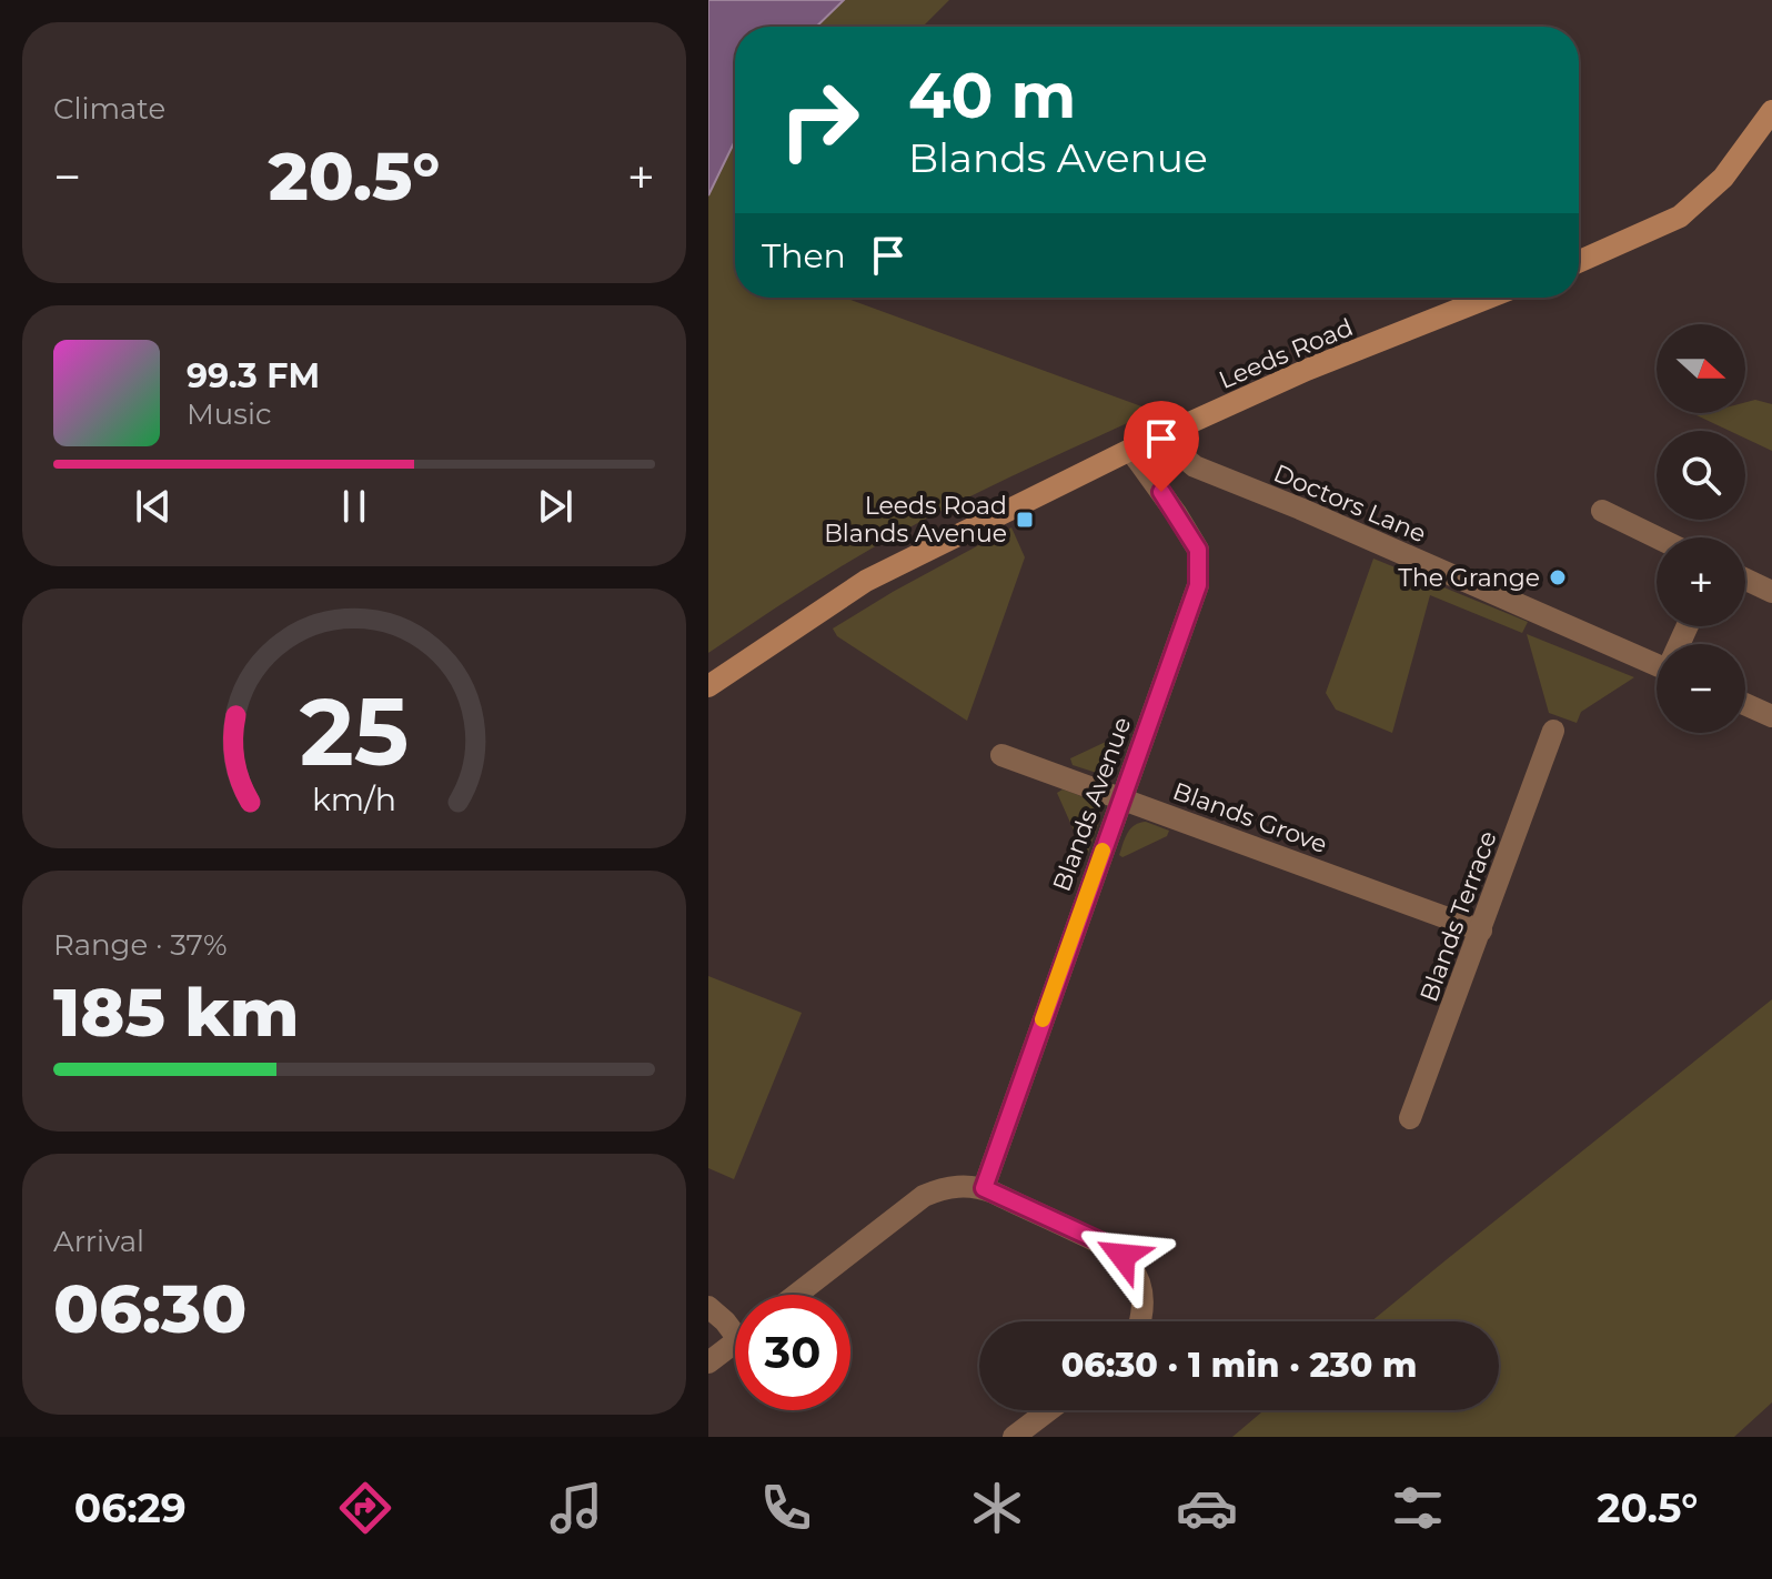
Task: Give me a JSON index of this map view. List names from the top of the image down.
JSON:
{
  "streets": {
    "street": [
      "Leeds Road",
      "Doctors Lane",
      "Blands Avenue",
      "Blands Grove",
      "Blands Terrace"
    ]
  },
  "crossings": [
    ["Leeds Road", "Doctors Lane"],
    ["Leeds Road", "Blands Avenue"],
    ["Blands Avenue", "Blands Grove"],
    ["Blands Grove", "Blands Terrace"]
  ],
  "places": {
    "transit": ["Leeds Road Blands Avenue"],
    "other": ["The Grange"]
  },
  "north": "right",
  "page": {
    "tile": [
      "Climate",
      ["Range · 37%", "185 km"],
      ["Arrival", "06:30"]
    ],
    "turn": ["40 m", "Blands Avenue"],
    "heat": ["−", "20.5°", "+"],
    "then": "Then",
    "map_buttons": ["+", "−"],
    "song": ["99.3 FM", "Music"],
    "limit": "30",
    "trip": "06:30 · 1 min · 230 m",
    "tabs": ["06:29", "20.5°"],
    "gauge": ["25", "km/h"]
  }
}
